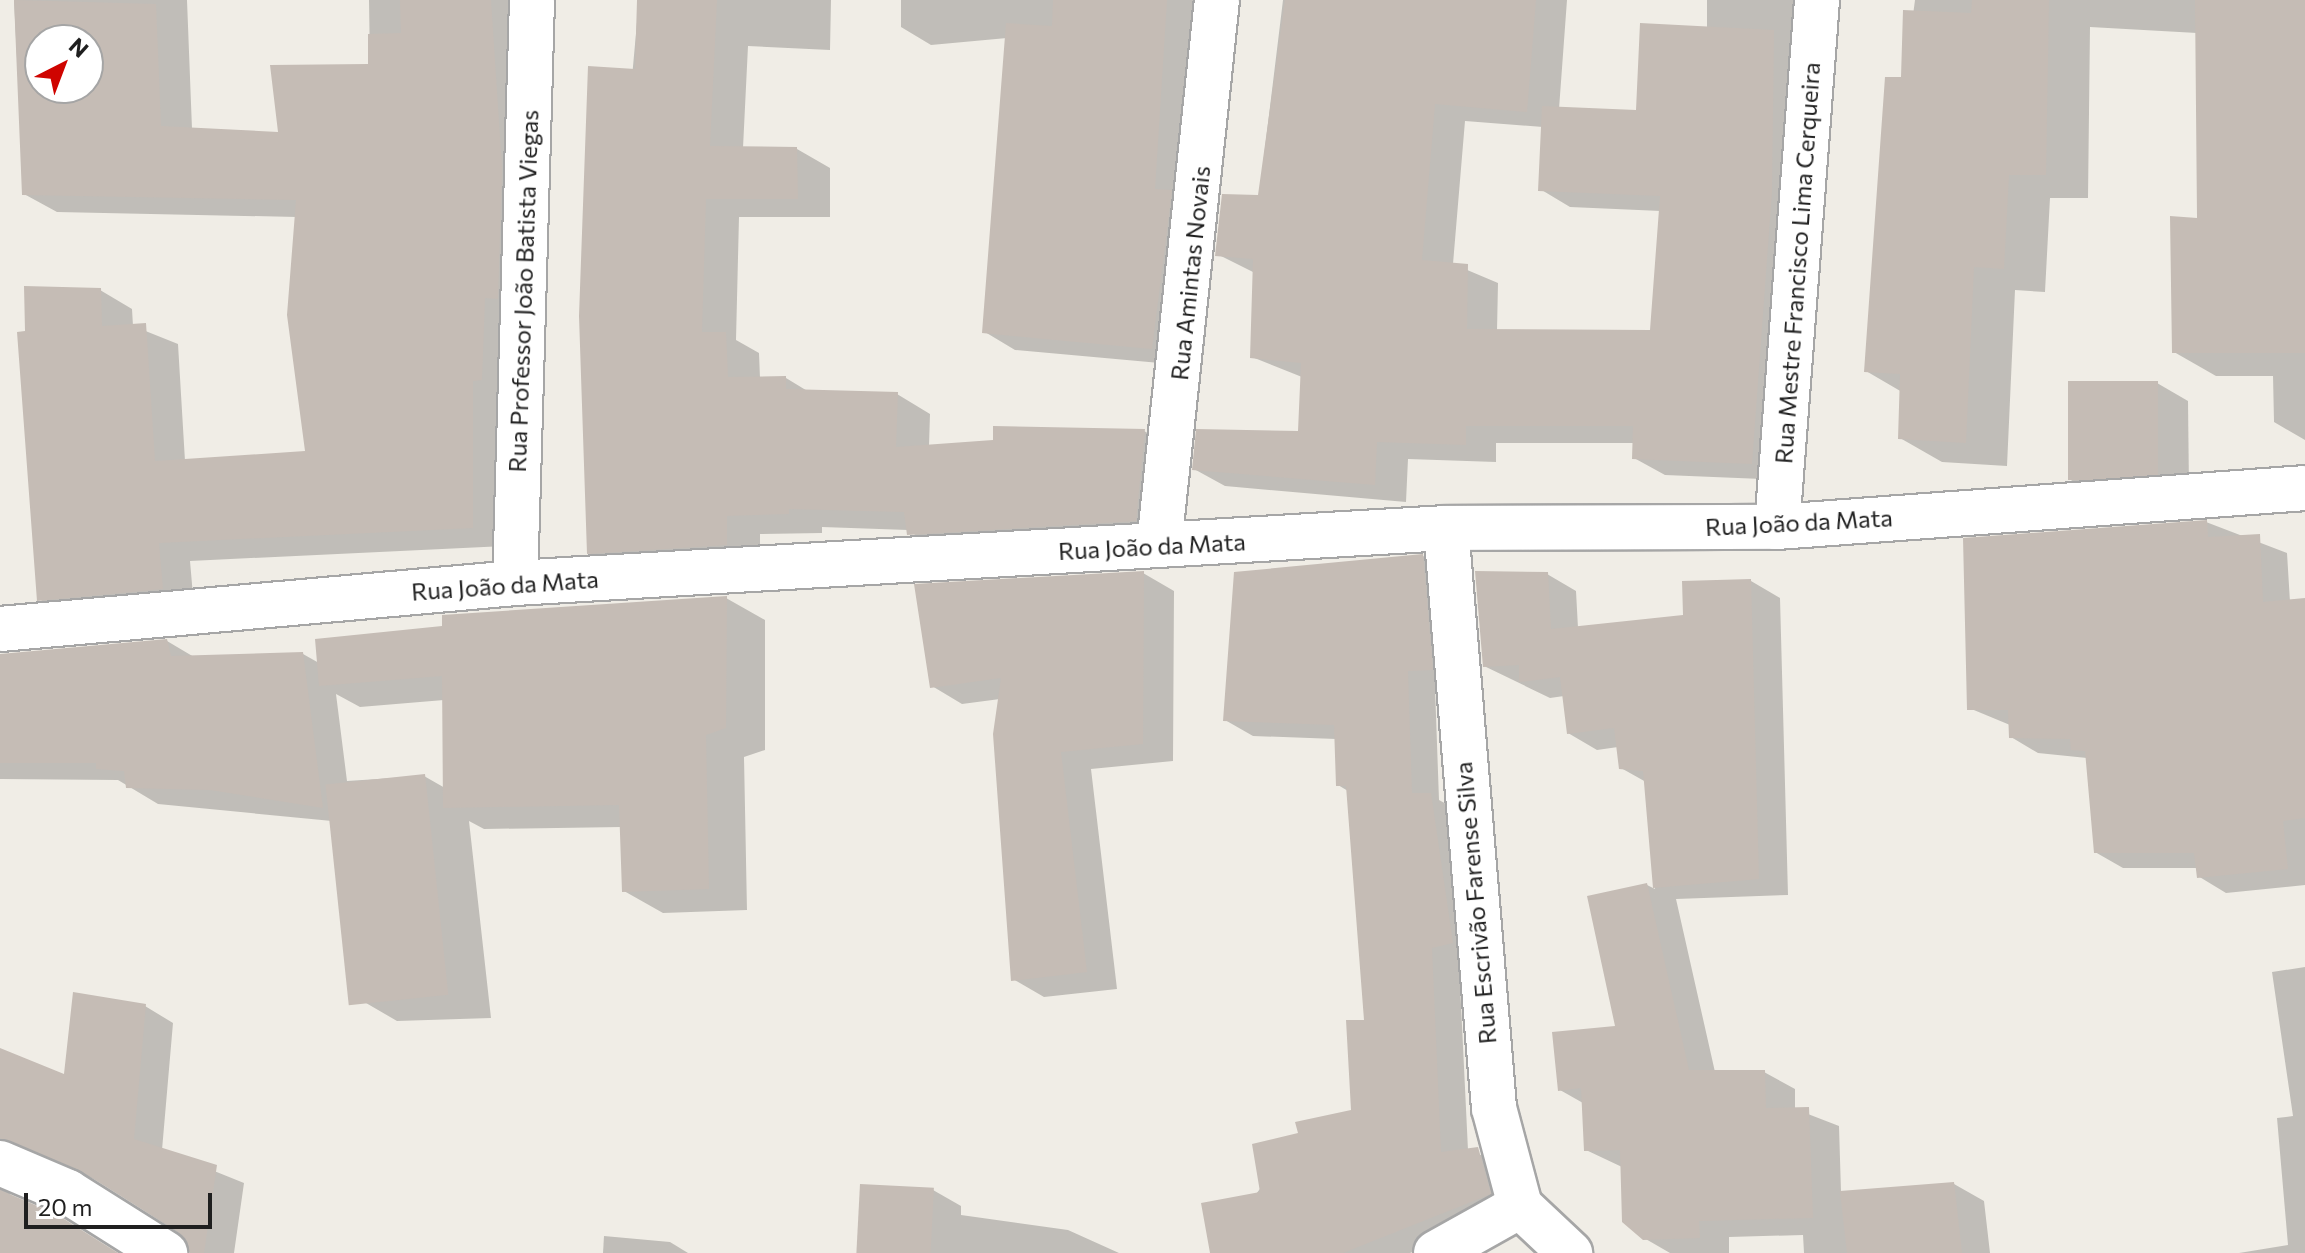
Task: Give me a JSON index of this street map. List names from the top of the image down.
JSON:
{
  "streets": {
    "street": [
      "Rua Mestre Francisco Lima Cerqueira",
      "Rua Amintas Novais",
      "Rua Professor João Batista Viegas",
      "Rua João da Mata",
      "Rua Escrivão Farense Silva"
    ]
  },
  "crossings": [
    ["Rua Mestre Francisco Lima Cerqueira", "Rua João da Mata"],
    ["Rua Amintas Novais", "Rua João da Mata"],
    ["Rua Professor João Batista Viegas", "Rua João da Mata"],
    ["Rua João da Mata", "Rua Escrivão Farense Silva"]
  ],
  "scale_bar": "20 m",
  "north": "top right"
}
